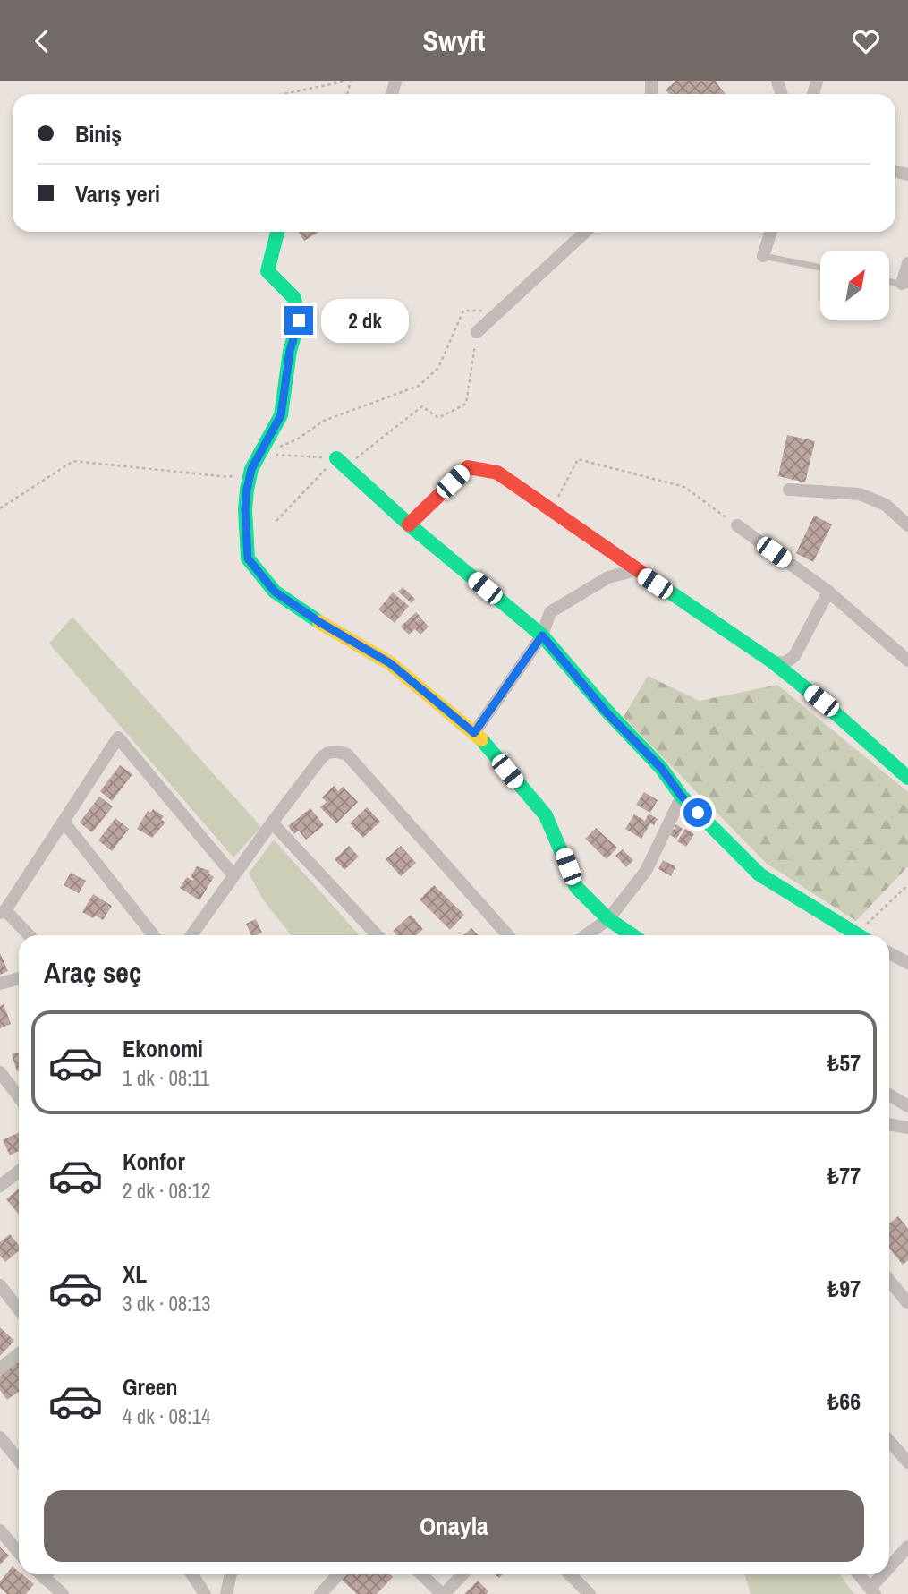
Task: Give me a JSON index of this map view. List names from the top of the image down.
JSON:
{
  "north": "top right",
  "page": {
    "header": "Swyft",
    "banner": ["Biniş", "Varış yeri"],
    "bubble": "2 dk",
    "heading": "Araç seç",
    "list": [
      {
        "name": "Ekonomi",
        "note": "1 dk · 08:11",
        "value": "₺57"
      },
      {
        "name": "Konfor",
        "note": "2 dk · 08:12",
        "value": "₺77"
      },
      {
        "name": "XL",
        "note": "3 dk · 08:13",
        "value": "₺97"
      },
      {
        "name": "Green",
        "note": "4 dk · 08:14",
        "value": "₺66"
      }
    ],
    "buttons": "Onayla"
  }
}
